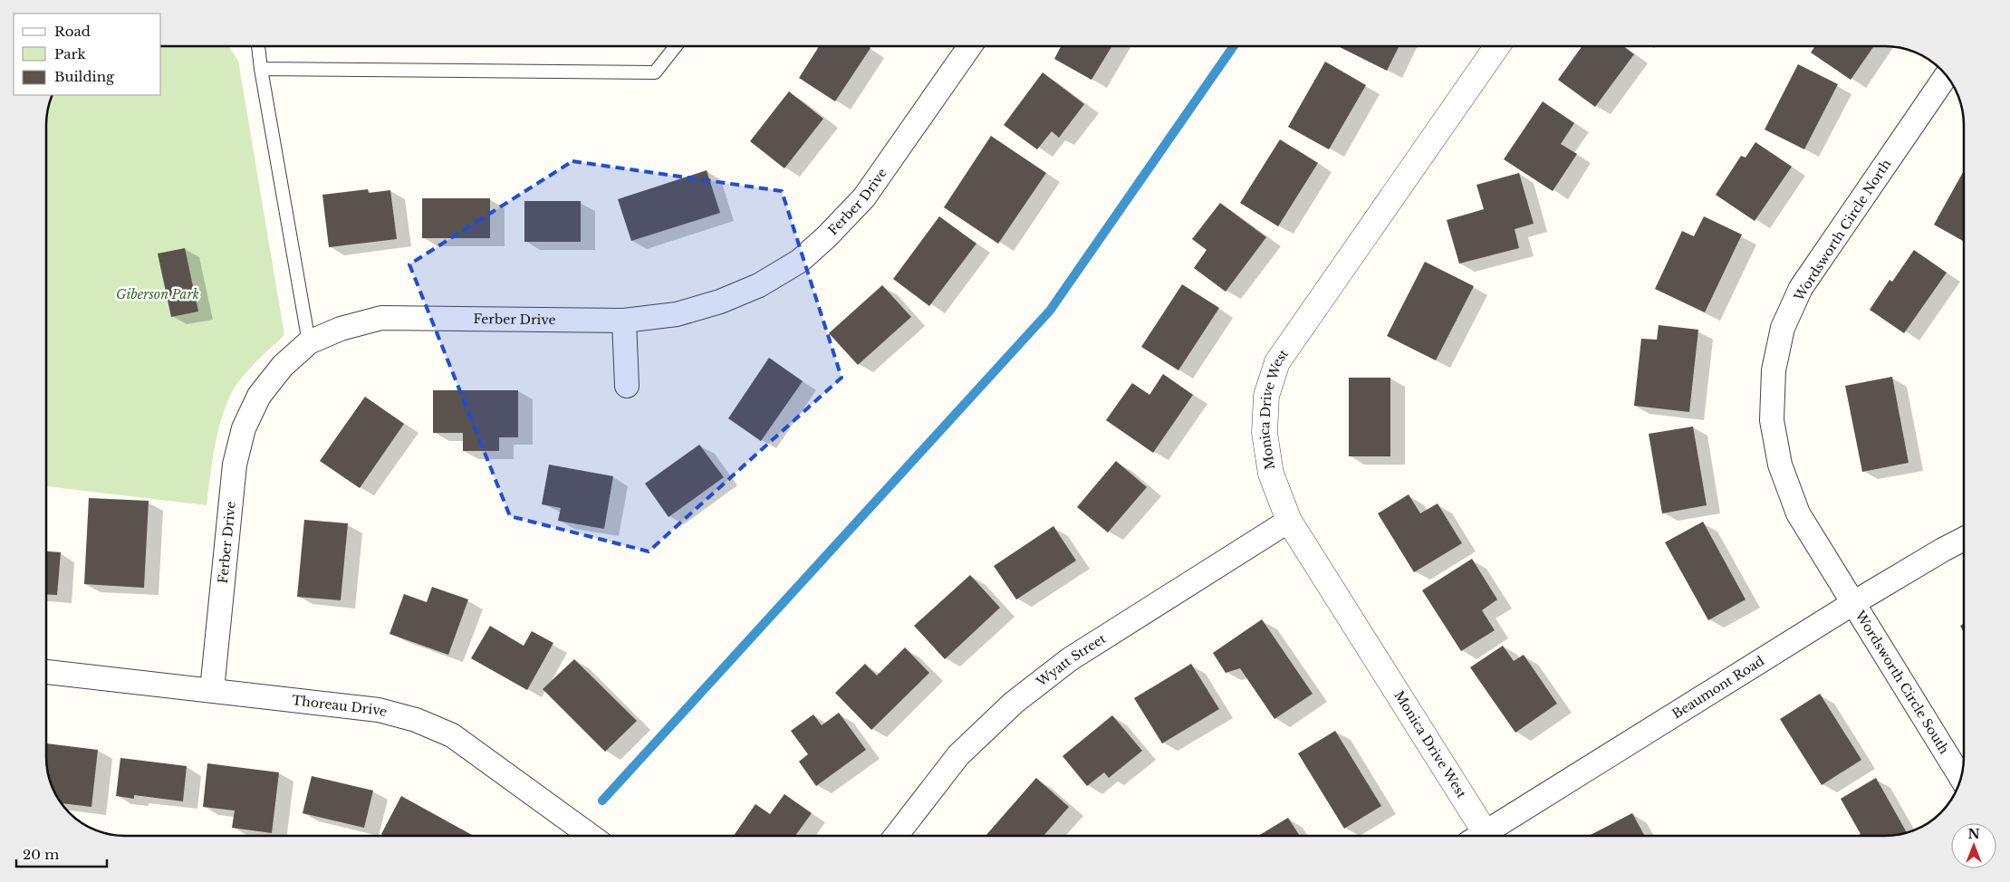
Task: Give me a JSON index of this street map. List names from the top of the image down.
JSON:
{
  "streets": {
    "street": [
      "Ferber Drive",
      "Wordsworth Circle North",
      "Monica Drive West",
      "Wyatt Street",
      "Wordsworth Circle South",
      "Beaumont Road",
      "Thoreau Drive"
    ]
  },
  "crossings": [
    ["Ferber Drive", "Thoreau Drive"],
    ["Wordsworth Circle North", "Wordsworth Circle South"],
    ["Wordsworth Circle North", "Beaumont Road"],
    ["Monica Drive West", "Wyatt Street"],
    ["Wordsworth Circle South", "Beaumont Road"]
  ],
  "parks": ["Giberson Park"],
  "legend": ["Road", "Park", "Building"],
  "scale_bar": "20 m",
  "north": "top"
}
